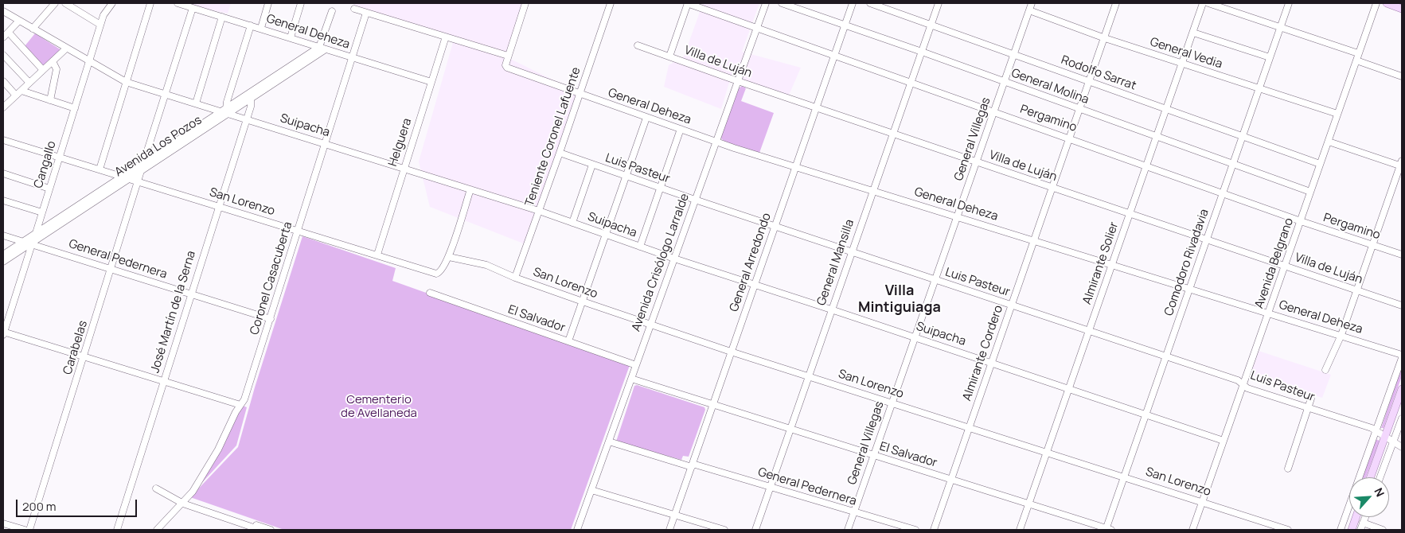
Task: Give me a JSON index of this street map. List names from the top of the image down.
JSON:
{
  "streets": {
    "street": [
      "General Deheza",
      "General Vedia",
      "Villa de Luján",
      "Rodolfo Sarrat",
      "General Molina",
      "Pergamino",
      "Suipacha",
      "Teniente Coronel Lafuente",
      "General Villegas",
      "Helguera",
      "Avenida Los Pozos",
      "Cangallo",
      "Luis Pasteur",
      "San Lorenzo",
      "General Pedernera",
      "Avenida Crisólogo Larralde",
      "General Arredondo",
      "General Mansilla",
      "Comodoro Rivadavia",
      "Almirante Solier",
      "Avenida Belgrano",
      "Coronel Casacuberta",
      "José Martín de la Serna",
      "El Salvador",
      "Carabelas",
      "Almirante Cordero"
    ]
  },
  "crossings": [
    ["General Deheza", "Teniente Coronel Lafuente"],
    ["General Deheza", "General Villegas"],
    ["General Deheza", "Helguera"],
    ["General Deheza", "Avenida Los Pozos"],
    ["General Deheza", "Avenida Crisólogo Larralde"],
    ["General Deheza", "General Arredondo"],
    ["General Deheza", "General Mansilla"],
    ["General Deheza", "Comodoro Rivadavia"],
    ["General Deheza", "Almirante Solier"],
    ["General Deheza", "Avenida Belgrano"],
    ["General Deheza", "Coronel Casacuberta"],
    ["General Deheza", "Almirante Cordero"],
    ["General Vedia", "General Villegas"],
    ["General Vedia", "Comodoro Rivadavia"],
    ["General Vedia", "Almirante Solier"],
    ["General Vedia", "Avenida Belgrano"],
    ["General Vedia", "Almirante Cordero"],
    ["Villa de Luján", "General Villegas"],
    ["Villa de Luján", "Avenida Crisólogo Larralde"],
    ["Villa de Luján", "General Arredondo"],
    ["Villa de Luján", "General Mansilla"],
    ["Villa de Luján", "Comodoro Rivadavia"],
    ["Villa de Luján", "Almirante Solier"],
    ["Villa de Luján", "Avenida Belgrano"],
    ["Villa de Luján", "Almirante Cordero"],
    ["Rodolfo Sarrat", "General Villegas"],
    ["Rodolfo Sarrat", "General Mansilla"],
    ["Rodolfo Sarrat", "Comodoro Rivadavia"],
    ["Rodolfo Sarrat", "Almirante Solier"],
    ["Rodolfo Sarrat", "Avenida Belgrano"],
    ["Rodolfo Sarrat", "Almirante Cordero"],
    ["General Molina", "General Villegas"],
    ["General Molina", "General Arredondo"],
    ["General Molina", "General Mansilla"],
    ["General Molina", "Comodoro Rivadavia"],
    ["General Molina", "Almirante Solier"],
    ["General Molina", "Avenida Belgrano"],
    ["General Molina", "Almirante Cordero"],
    ["Pergamino", "General Villegas"],
    ["Pergamino", "Avenida Crisólogo Larralde"],
    ["Pergamino", "General Arredondo"],
    ["Pergamino", "General Mansilla"],
    ["Pergamino", "Comodoro Rivadavia"],
    ["Pergamino", "Almirante Solier"],
    ["Pergamino", "Avenida Belgrano"],
    ["Pergamino", "Almirante Cordero"],
    ["Suipacha", "Teniente Coronel Lafuente"],
    ["Suipacha", "General Villegas"],
    ["Suipacha", "Helguera"],
    ["Suipacha", "Avenida Los Pozos"],
    ["Suipacha", "Cangallo"],
    ["Suipacha", "Avenida Crisólogo Larralde"],
    ["Suipacha", "General Arredondo"],
    ["Suipacha", "General Mansilla"],
    ["Suipacha", "Comodoro Rivadavia"],
    ["Suipacha", "Almirante Solier"],
    ["Suipacha", "Avenida Belgrano"],
    ["Suipacha", "Coronel Casacuberta"],
    ["Suipacha", "José Martín de la Serna"],
    ["Suipacha", "Almirante Cordero"],
    ["Teniente Coronel Lafuente", "Luis Pasteur"],
    ["Teniente Coronel Lafuente", "San Lorenzo"],
    ["General Villegas", "Luis Pasteur"],
    ["General Villegas", "San Lorenzo"],
    ["General Villegas", "General Pedernera"],
    ["General Villegas", "El Salvador"],
    ["Helguera", "San Lorenzo"],
    ["Avenida Los Pozos", "Cangallo"],
    ["Avenida Los Pozos", "San Lorenzo"],
    ["Avenida Los Pozos", "General Pedernera"],
    ["Avenida Los Pozos", "José Martín de la Serna"],
    ["Avenida Los Pozos", "Carabelas"],
    ["Cangallo", "General Pedernera"],
    ["Luis Pasteur", "Avenida Crisólogo Larralde"],
    ["Luis Pasteur", "General Arredondo"],
    ["Luis Pasteur", "General Mansilla"],
    ["Luis Pasteur", "Comodoro Rivadavia"],
    ["Luis Pasteur", "Almirante Solier"],
    ["Luis Pasteur", "Avenida Belgrano"],
    ["Luis Pasteur", "Almirante Cordero"],
    ["San Lorenzo", "Avenida Crisólogo Larralde"],
    ["San Lorenzo", "General Arredondo"],
    ["San Lorenzo", "General Mansilla"],
    ["San Lorenzo", "Comodoro Rivadavia"],
    ["San Lorenzo", "Almirante Solier"],
    ["San Lorenzo", "Avenida Belgrano"],
    ["San Lorenzo", "Coronel Casacuberta"],
    ["San Lorenzo", "José Martín de la Serna"],
    ["San Lorenzo", "Carabelas"],
    ["San Lorenzo", "Almirante Cordero"],
    ["General Pedernera", "Avenida Crisólogo Larralde"],
    ["General Pedernera", "General Arredondo"],
    ["General Pedernera", "General Mansilla"],
    ["General Pedernera", "Coronel Casacuberta"],
    ["General Pedernera", "José Martín de la Serna"],
    ["General Pedernera", "Carabelas"],
    ["Avenida Crisólogo Larralde", "El Salvador"],
    ["General Arredondo", "El Salvador"],
    ["General Mansilla", "El Salvador"],
    ["Comodoro Rivadavia", "El Salvador"],
    ["Almirante Solier", "El Salvador"],
    ["El Salvador", "Almirante Cordero"]
  ],
  "districts": ["Villa Mintiguiaga"],
  "parks": ["Cementerio de Avellaneda"],
  "scale_bar": "200 m",
  "north": "top right"
}
